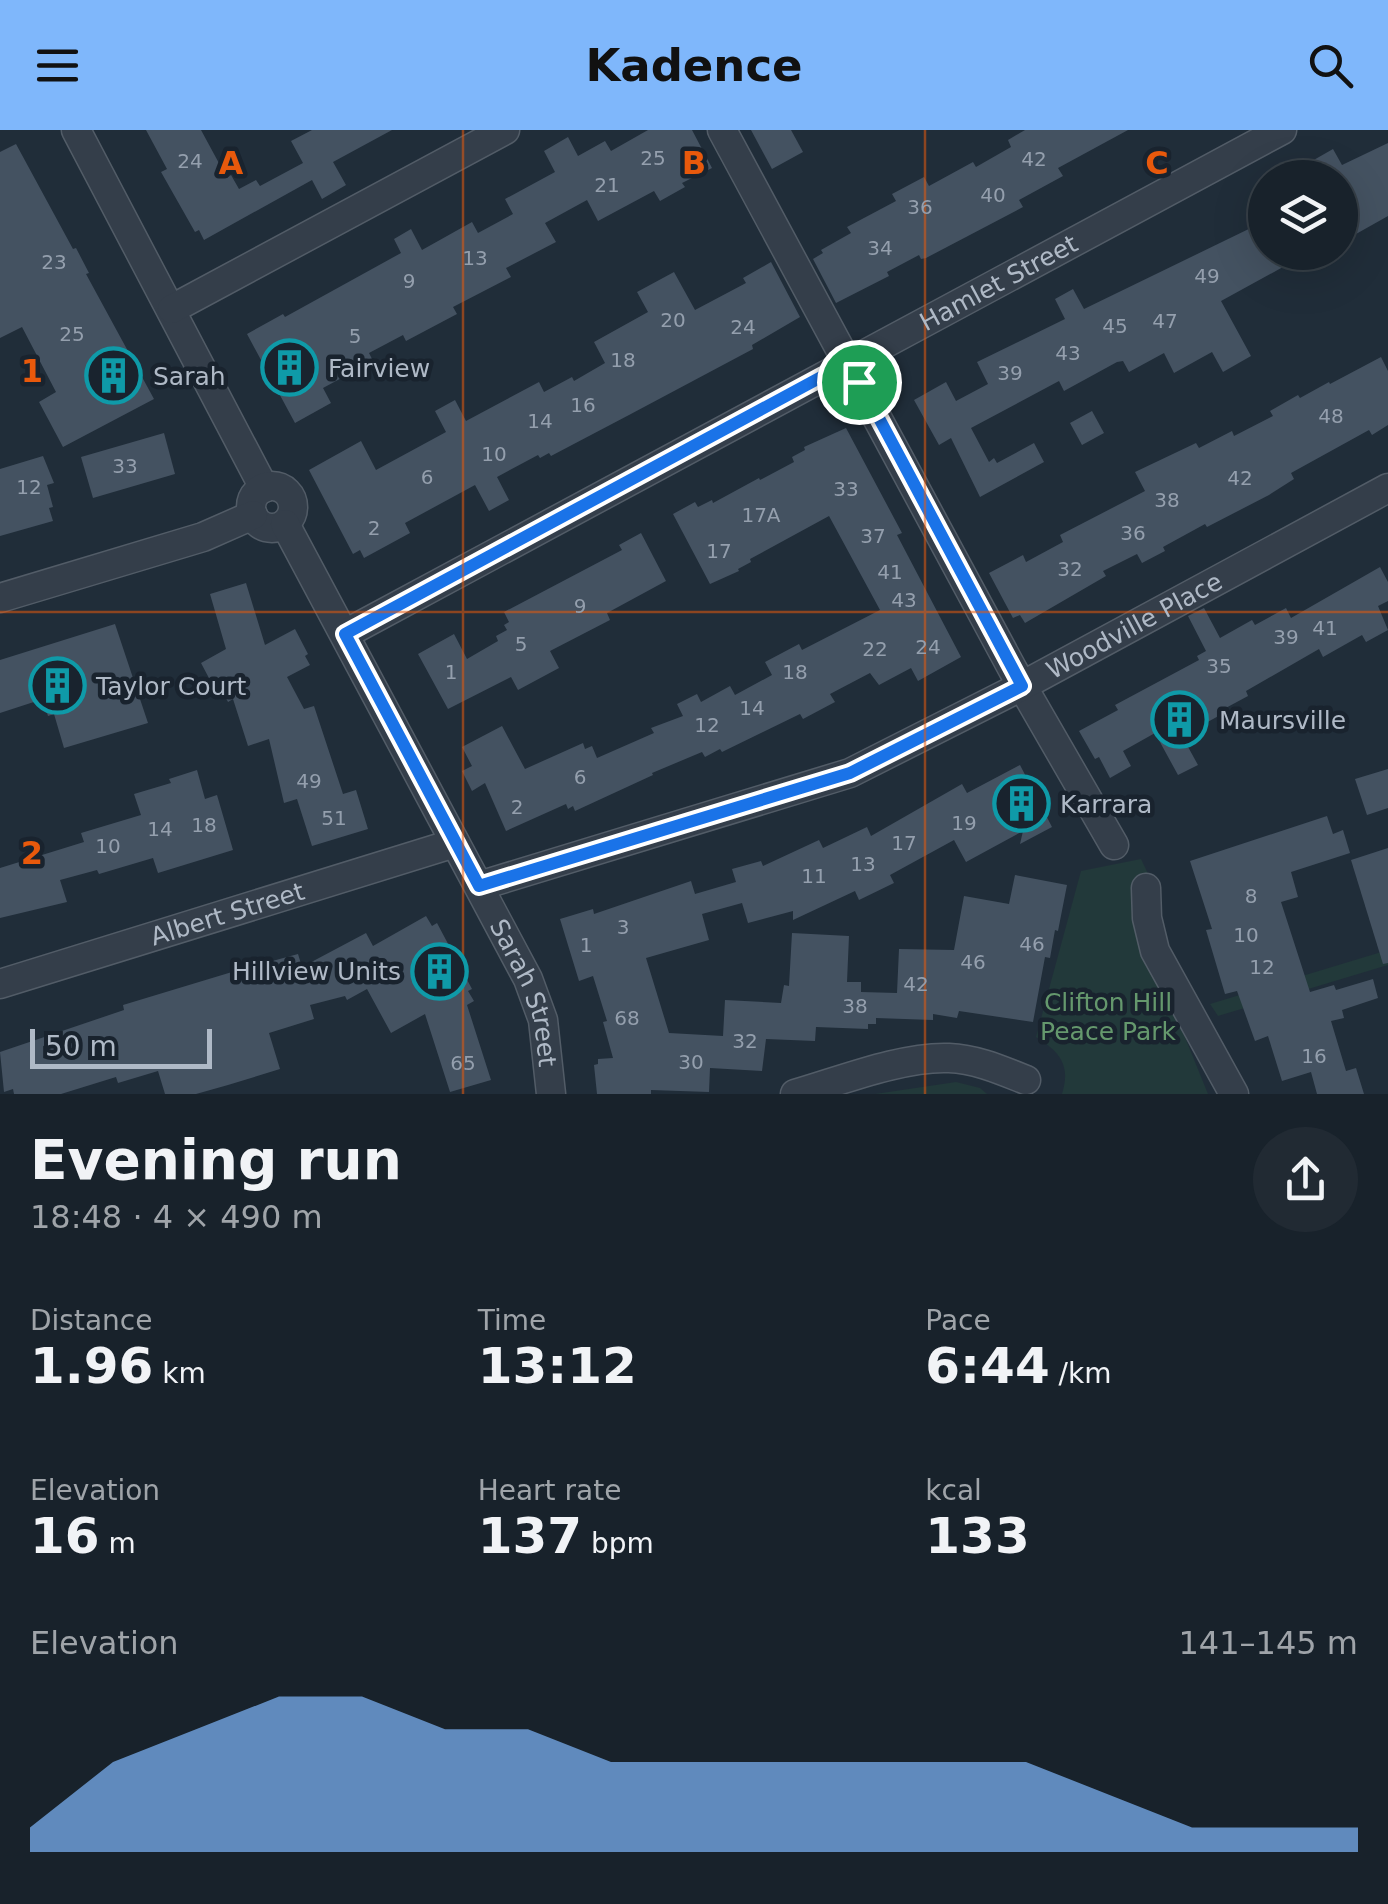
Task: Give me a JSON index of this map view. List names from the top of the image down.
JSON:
{
  "streets": {
    "street": [
      "Hamlet Street",
      "Woodville Place",
      "Albert Street",
      "Sarah Street"
    ]
  },
  "crossings": [
    ["Hamlet Street", "Sarah Street"],
    ["Woodville Place", "Sarah Street"],
    ["Albert Street", "Sarah Street"]
  ],
  "parks": ["Clifton Hill Peace Park"],
  "places": {
    "building": [
      "Fairview",
      "Sarah",
      "Taylor Court",
      "Maursville",
      "Karrara",
      "Hillview Units"
    ]
  },
  "house_numbers": [
    "25",
    "42",
    "24",
    "21",
    "40",
    "36",
    "34",
    "13",
    "23",
    "49",
    "9",
    "20",
    "47",
    "45",
    "24",
    "25",
    "5",
    "43",
    "18",
    "39",
    "16",
    "48",
    "14",
    "10",
    "33",
    "6",
    "42",
    "12",
    "33",
    "38",
    "17A",
    "2",
    "36",
    "37",
    "17",
    "32",
    "41",
    "43",
    "9",
    "41",
    "39",
    "5",
    "24",
    "22",
    "35",
    "1",
    "18",
    "14",
    "12",
    "6",
    "49",
    "2",
    "51",
    "19",
    "18",
    "14",
    "17",
    "10",
    "13",
    "11",
    "8",
    "3",
    "10",
    "46",
    "1",
    "46",
    "12",
    "42",
    "38",
    "68",
    "32",
    "16",
    "30",
    "65"
  ],
  "scale_bar": "50 m",
  "page": {
    "header": "Kadence",
    "scale": "50 m",
    "heading": ["Evening run", "18:48 · 4 × 490 m"],
    "stats": [
      ["Distance", "1.96 km"],
      ["Time", "13:12"],
      ["Pace", "6:44 /km"],
      ["Elevation", "16 m"],
      ["Heart rate", "137 bpm"],
      ["kcal", "133"]
    ],
    "chart": ["Elevation", "141–145 m"]
  },
  "grid": {
    "columns": ["A", "B", "C"],
    "rows": ["1", "2"]
  }
}
